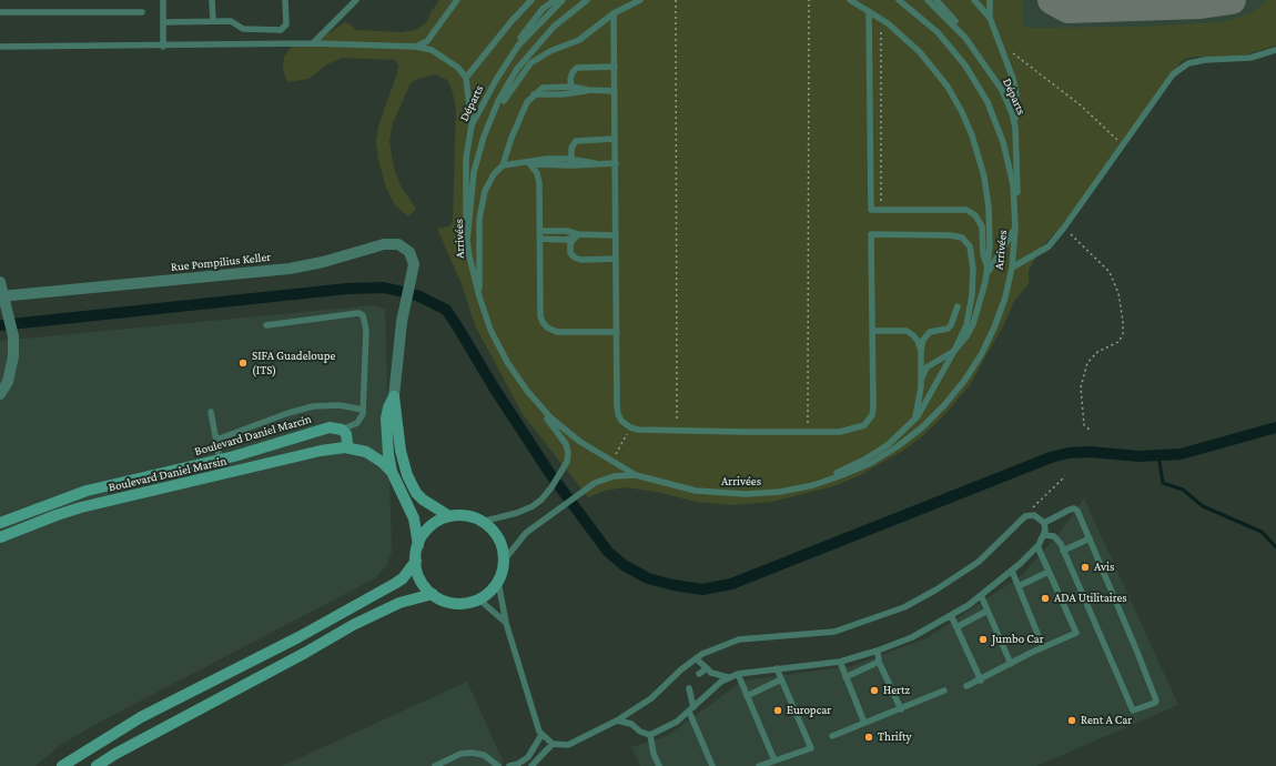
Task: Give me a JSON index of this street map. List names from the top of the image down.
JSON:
{
  "streets": {
    "street": ["Rue Pompilius Keller", "Boulevard Daniel Marcin", "Boulevard Daniel Marsin"],
    "lane": ["Départs", "Arrivées"]
  },
  "crossings": [
    ["Départs", "Arrivées"]
  ],
  "places": [
    "SIFA Guadeloupe (ITS)",
    "Avis",
    "ADA Utilitaires",
    "Jumbo Car",
    "Hertz",
    "Europcar",
    "Rent A Car",
    "Thrifty"
  ]
}
